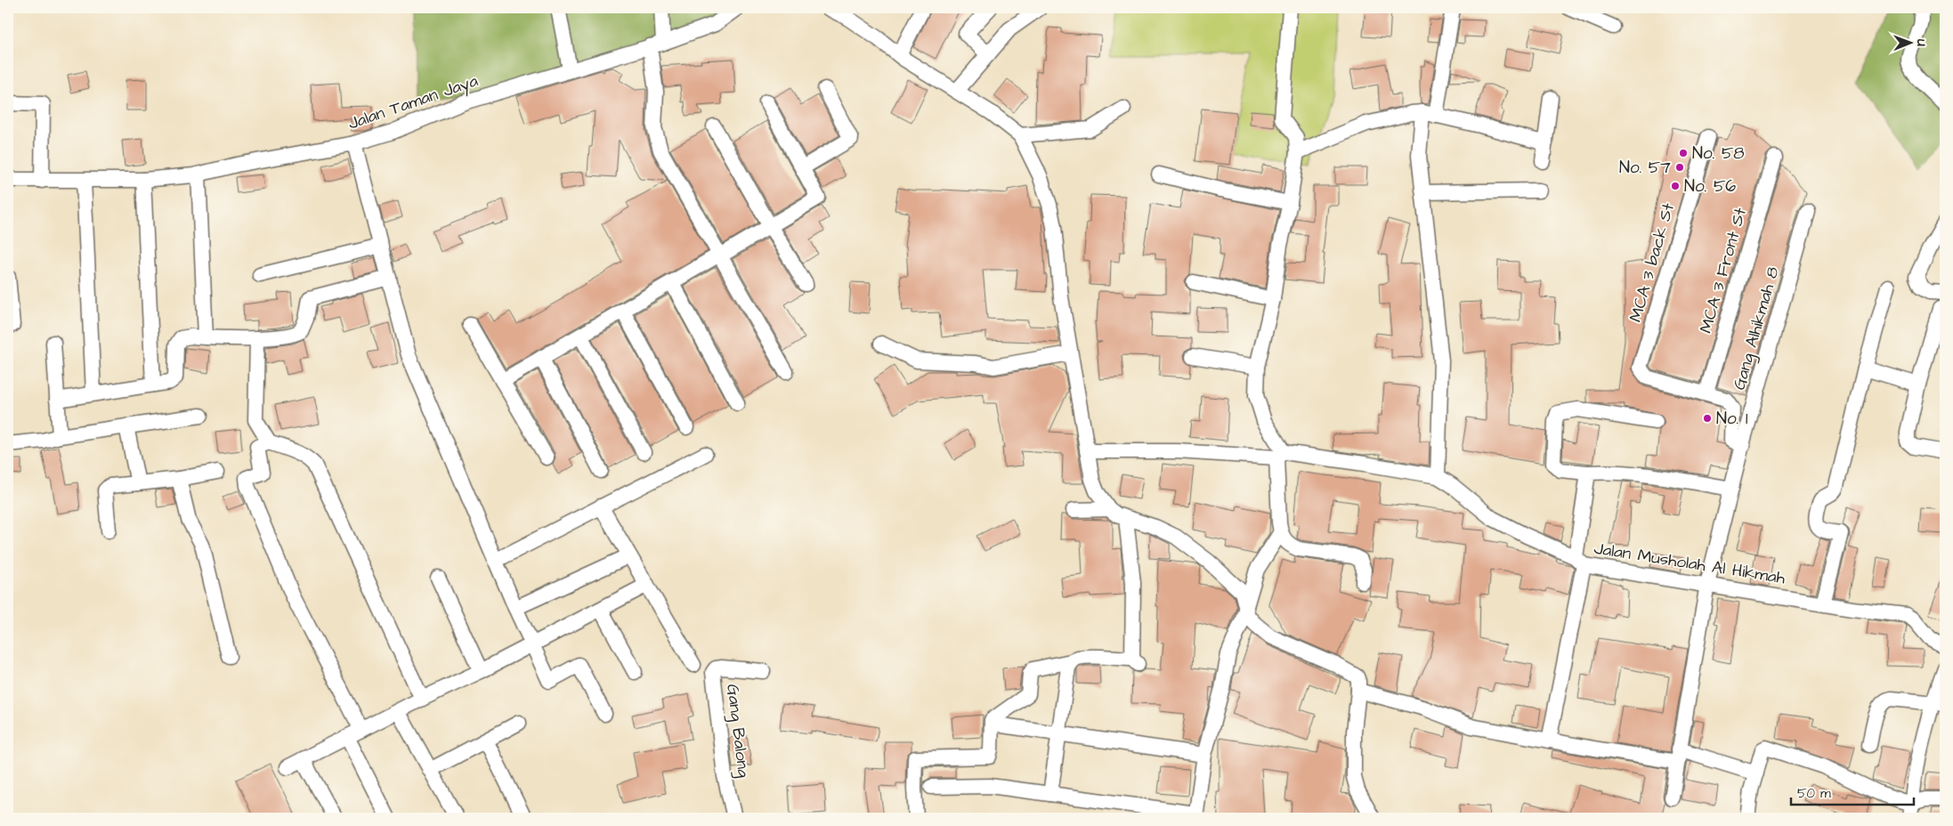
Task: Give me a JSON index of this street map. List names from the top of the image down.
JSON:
{
  "streets": {
    "street": [
      "Jalan Taman Jaya",
      "MCA 3 back St",
      "MCA 3 Front St",
      "Gang Alhikmah 8",
      "Jalan Musholah Al Hikmah",
      "Gang Balong"
    ]
  },
  "crossings": [
    ["MCA 3 back St", "MCA 3 Front St"],
    ["Gang Alhikmah 8", "Jalan Musholah Al Hikmah"]
  ],
  "places": [
    "No. 58",
    "No. 57",
    "No. 56",
    "No. 1"
  ],
  "scale_bar": "50 m",
  "north": "right"
}
